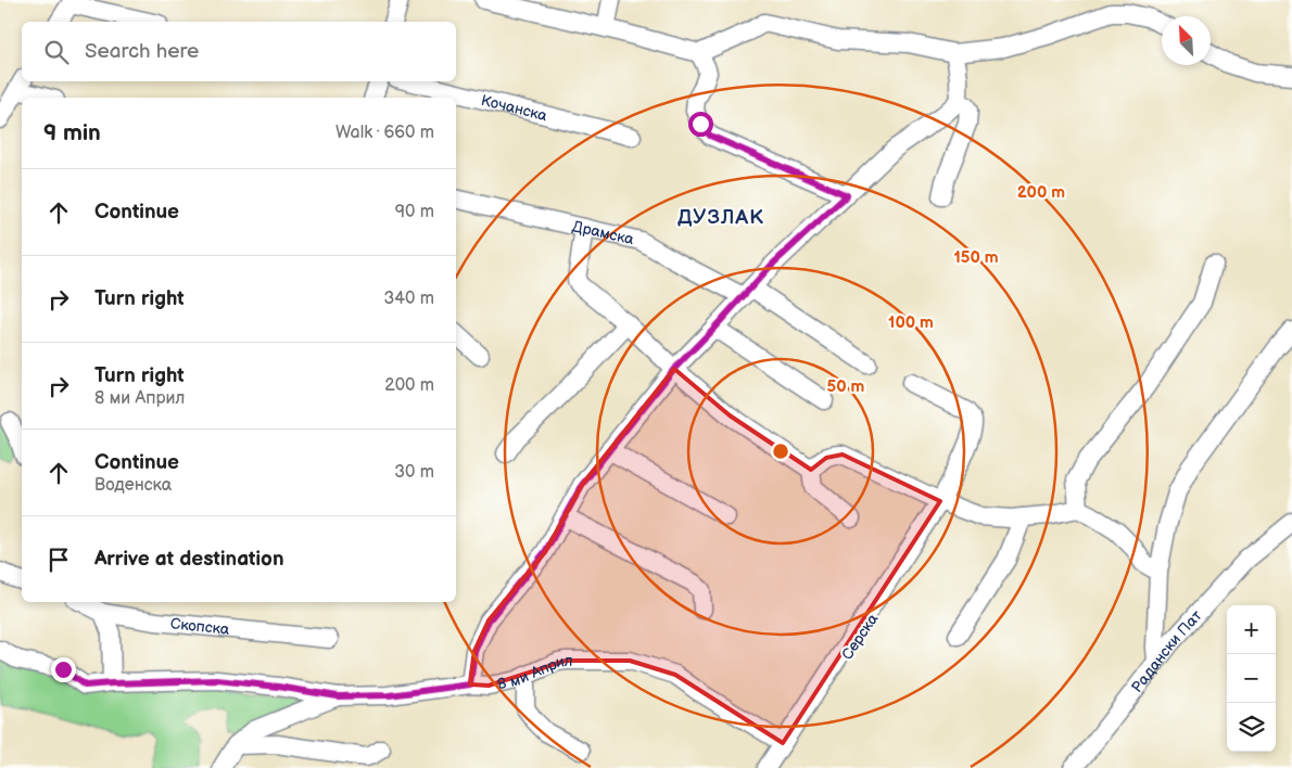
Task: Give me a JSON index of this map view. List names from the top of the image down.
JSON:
{
  "streets": {
    "street": [
      "Кочанска",
      "Драмска",
      "Скопска",
      "Серска",
      "Радански Пат",
      "8 ми Април"
    ]
  },
  "districts": ["ДУЗЛАК"],
  "north": "top left",
  "page": {
    "search": "Search here",
    "heading": ["9 min", "Walk · 660 m"],
    "list": [
      ["Continue", "90 m"],
      ["Turn right", "340 m"],
      ["Turn right", "8 ми Април", "200 m"],
      ["Continue", "Воденска", "30 m"],
      "Arrive at destination"
    ],
    "map_buttons": ["+", "−"]
  },
  "rings": [
    "200 m",
    "150 m",
    "100 m",
    "50 m"
  ]
}
